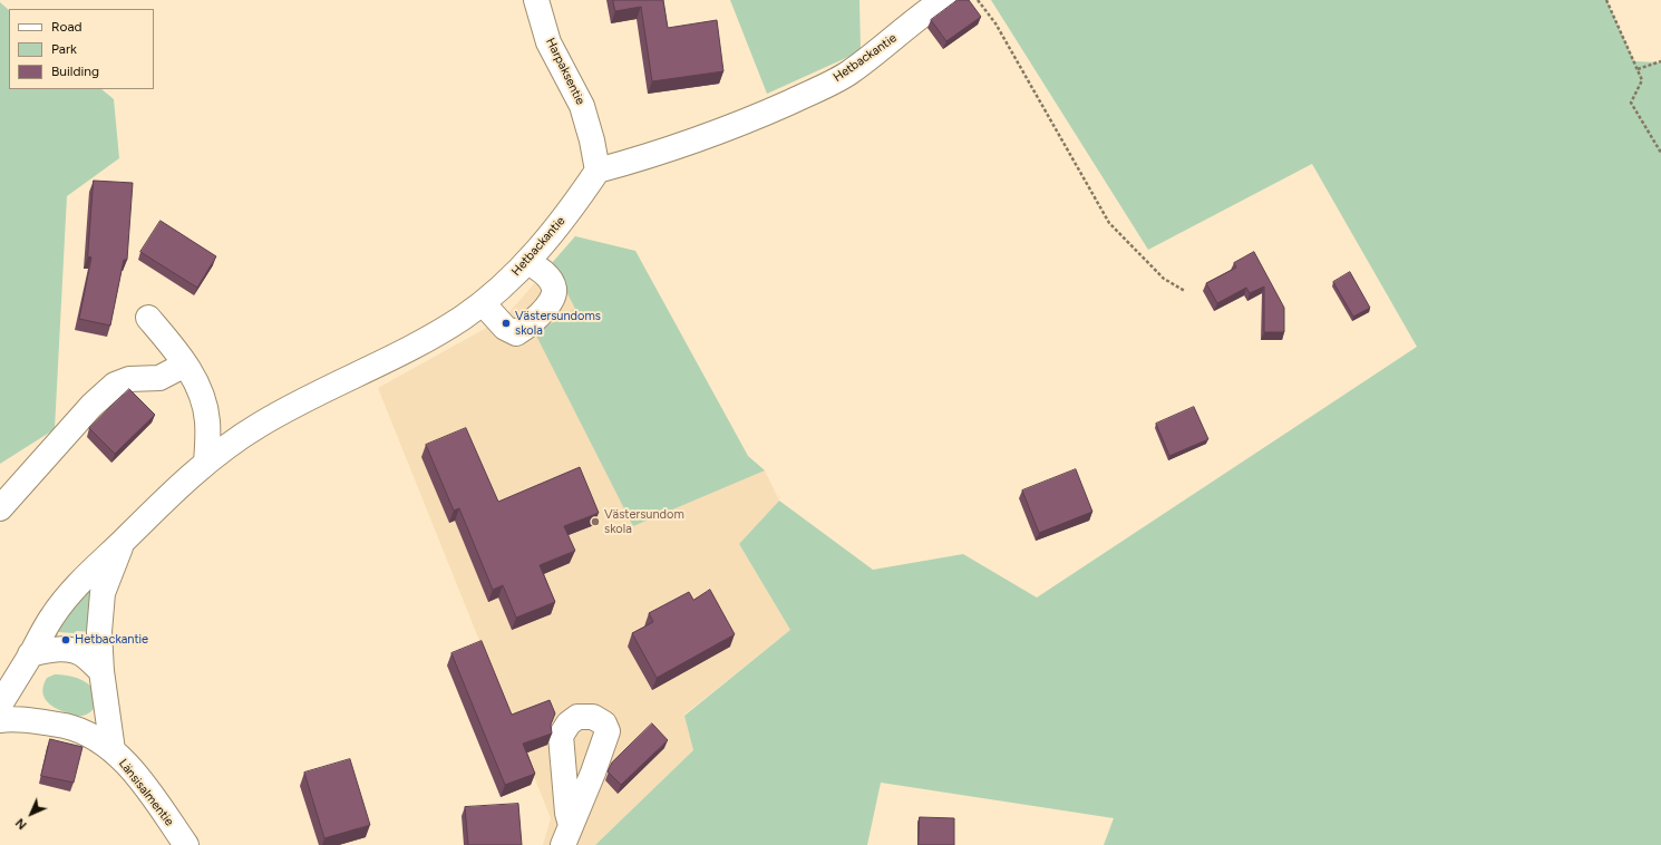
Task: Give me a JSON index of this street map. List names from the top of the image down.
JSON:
{
  "streets": {
    "street": ["Hetbackantie", "Harpaksentie", "Länsisalmentie"]
  },
  "crossings": [
    ["Hetbackantie", "Harpaksentie"],
    ["Hetbackantie", "Länsisalmentie"]
  ],
  "places": ["Västersundoms skola", "Västersundom skola", "Hetbackantie"],
  "legend": ["Road", "Park", "Building"],
  "north": "bottom left"
}
